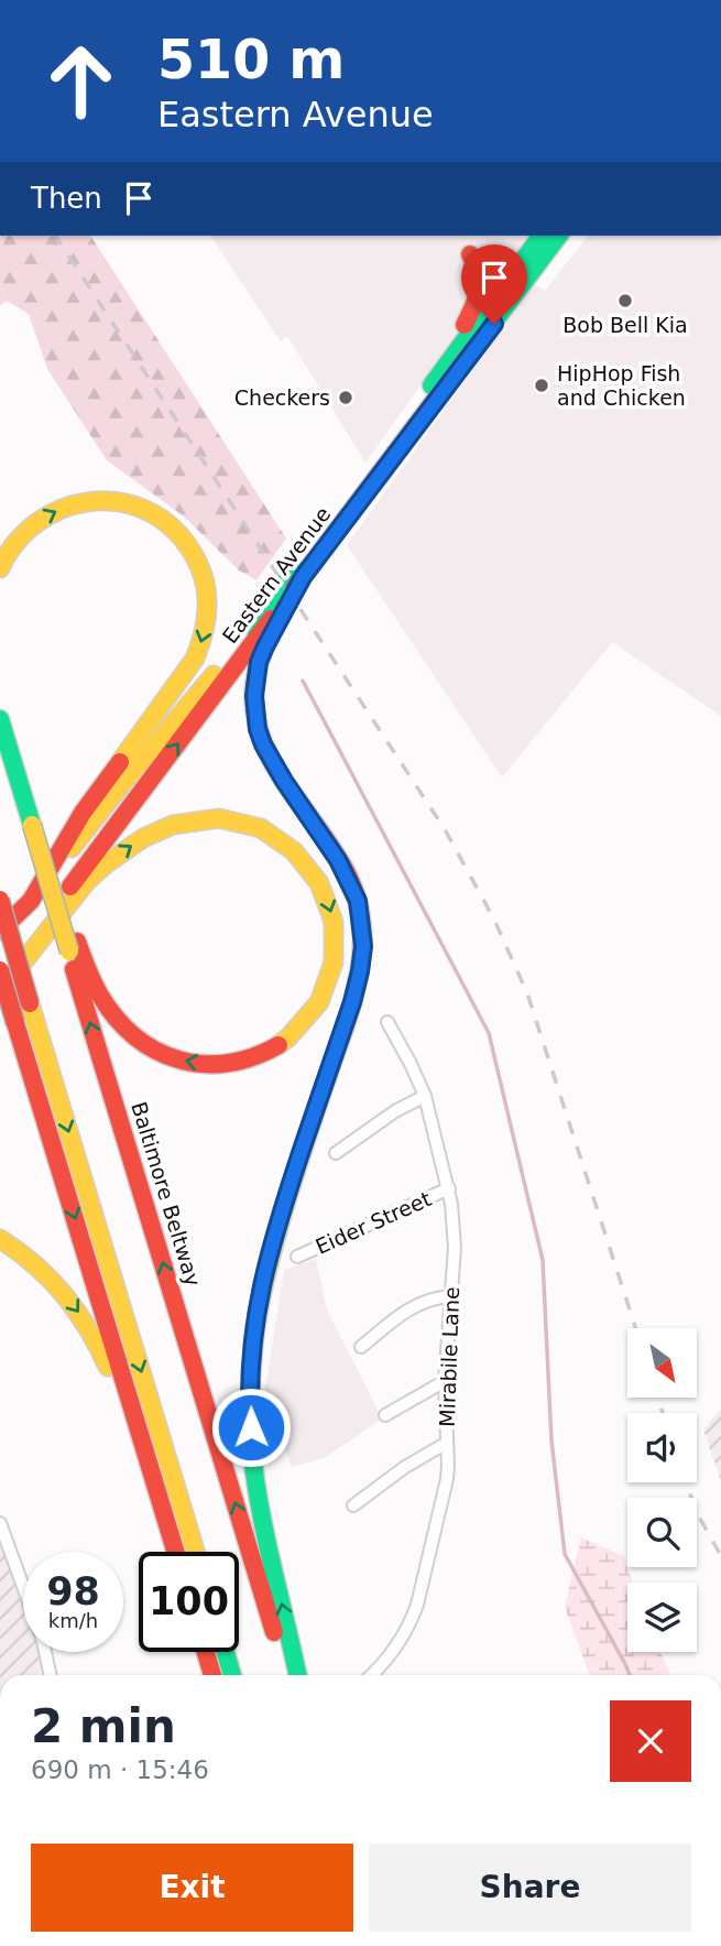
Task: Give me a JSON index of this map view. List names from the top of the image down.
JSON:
{
  "streets": {
    "main road": ["Eastern Avenue", "Baltimore Beltway"],
    "street": ["Eider Street", "Mirabile Lane"]
  },
  "crossings": [
    ["Eider Street", "Mirabile Lane"]
  ],
  "places": ["Bob Bell Kia", "HipHop Fish and Chicken", "Checkers"],
  "north": "bottom right",
  "page": {
    "turn": ["510 m", "Eastern Avenue"],
    "then": "Then",
    "speed": "98 km/h",
    "limit": "100",
    "heading": ["2 min", "690 m · 15:46"],
    "buttons": ["Exit", "Share"]
  }
}
